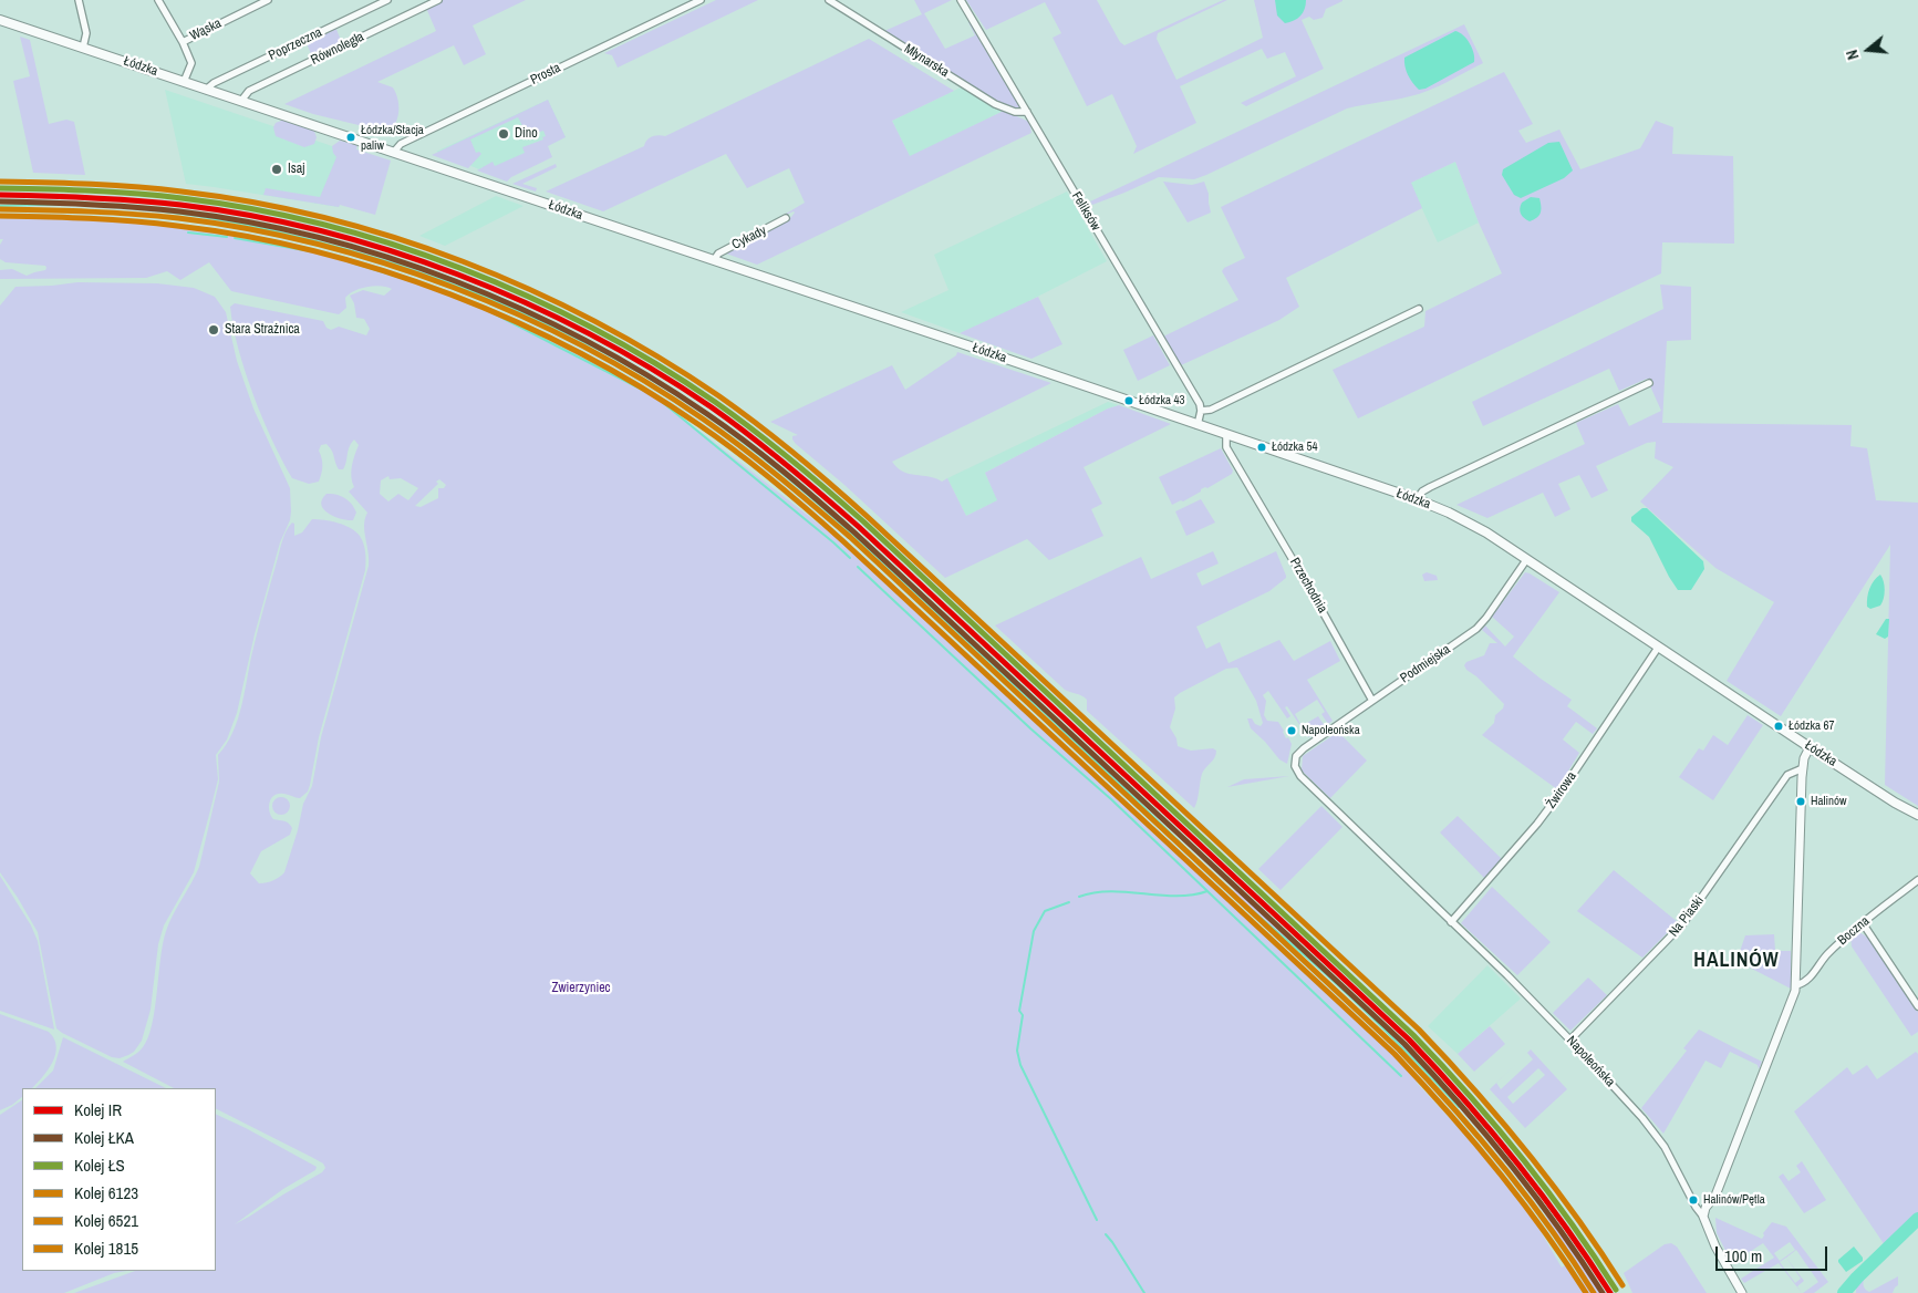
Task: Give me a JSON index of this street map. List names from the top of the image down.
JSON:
{
  "streets": {
    "main road": ["Łódzka"],
    "street": [
      "Wąska",
      "Poprzeczna",
      "Równoległa",
      "Młynarska",
      "Prosta",
      "Feliksów",
      "Cykady",
      "Przechodnia",
      "Podmiejska",
      "Żwirowa",
      "Na Piaski",
      "Boczna",
      "Napoleońska"
    ]
  },
  "crossings": [
    ["Wąska", "Łódzka"],
    ["Poprzeczna", "Łódzka"],
    ["Równoległa", "Łódzka"],
    ["Młynarska", "Feliksów"],
    ["Łódzka", "Prosta"],
    ["Łódzka", "Cykady"],
    ["Łódzka", "Przechodnia"],
    ["Łódzka", "Podmiejska"],
    ["Łódzka", "Żwirowa"],
    ["Przechodnia", "Podmiejska"],
    ["Podmiejska", "Napoleońska"],
    ["Żwirowa", "Napoleońska"],
    ["Na Piaski", "Napoleońska"]
  ],
  "districts": ["HALINÓW"],
  "parks": ["Zwierzyniec"],
  "places": [
    "Dino",
    "Łódzka/Stacja paliw",
    "Isaj",
    "Stara Strażnica",
    "Łódzka 43",
    "Łódzka 54",
    "Łódzka 67",
    "Napoleońska",
    "Halinów",
    "Halinów/Pętla"
  ],
  "lines": [
    "rail line 6521",
    "rail line ŁS",
    "rail line IR",
    "rail line ŁKA",
    "rail line 6123",
    "rail line 1815"
  ],
  "legend": [
    "Kolej IR",
    "Kolej ŁKA",
    "Kolej ŁS",
    "Kolej 6123",
    "Kolej 6521",
    "Kolej 1815"
  ],
  "scale_bar": "100 m",
  "north": "left"
}
